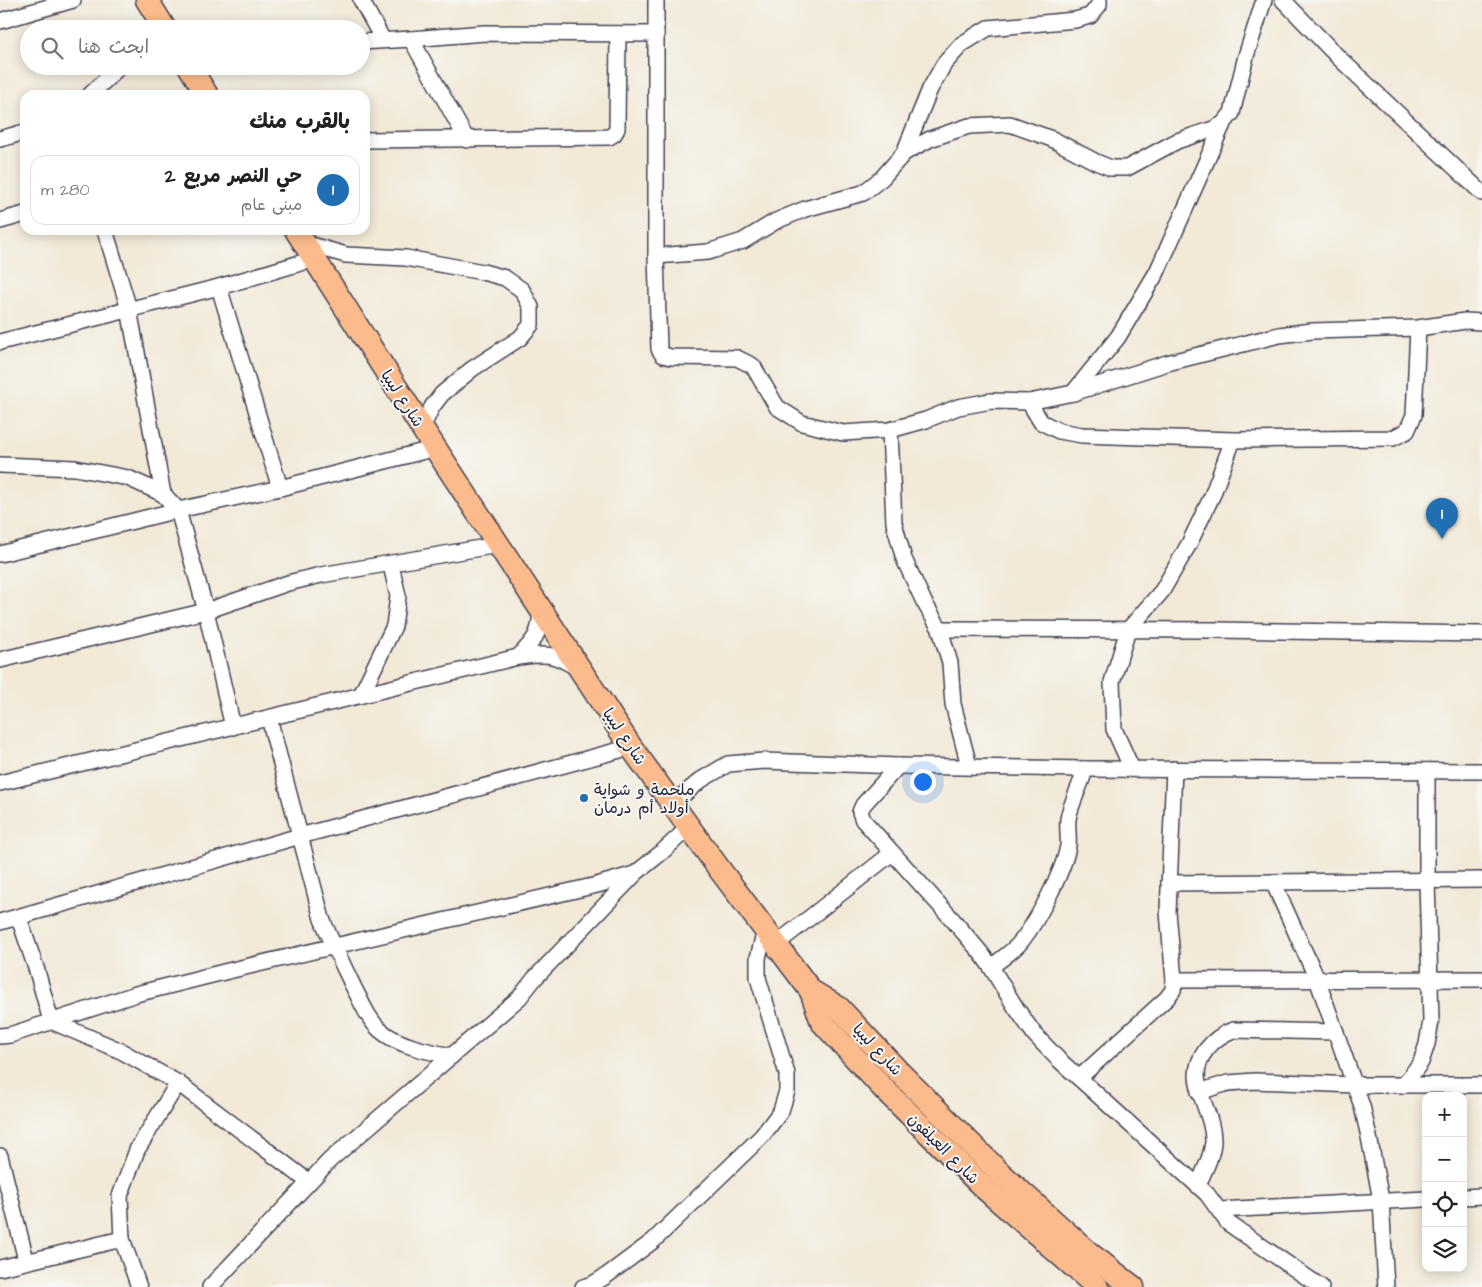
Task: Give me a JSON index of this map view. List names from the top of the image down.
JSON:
{
  "streets": {
    "highway": ["شارع ليبيا", "شارع العيلفون"]
  },
  "crossings": [
    ["شارع ليبيا", "شارع العيلفون"]
  ],
  "places": ["ملحمة و شواية أولاد أم درمان"],
  "page": {
    "search": "ابحث هنا",
    "heading": "بالقرب منك",
    "list": [
      {
        "mark": "1",
        "name": "حي النصر مربع 2",
        "note": "مبنى عام",
        "value": "280 m"
      }
    ],
    "pins": "1",
    "map_buttons": ["+", "−"]
  }
}
